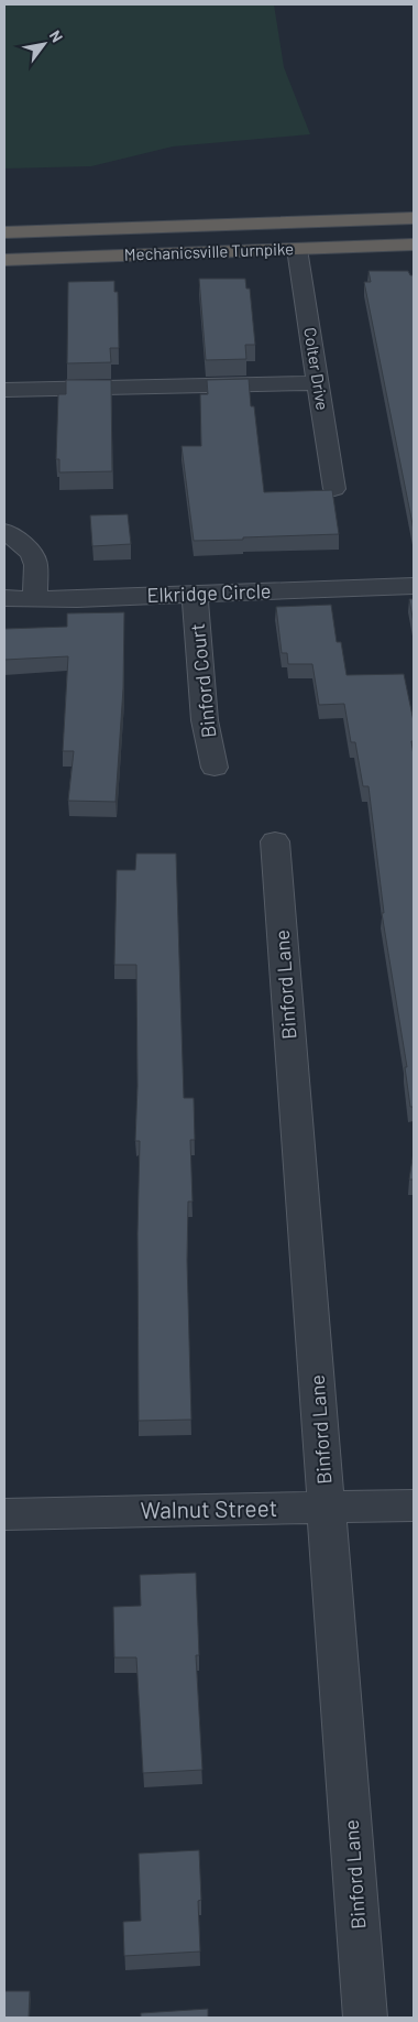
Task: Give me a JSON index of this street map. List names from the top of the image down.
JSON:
{
  "streets": {
    "highway": ["Mechanicsville Turnpike"],
    "street": [
      "Colter Drive",
      "Elkridge Circle",
      "Binford Court",
      "Binford Lane",
      "Walnut Street"
    ]
  },
  "crossings": [
    ["Mechanicsville Turnpike", "Colter Drive"],
    ["Elkridge Circle", "Binford Court"],
    ["Binford Lane", "Walnut Street"]
  ],
  "north": "top right"
}
